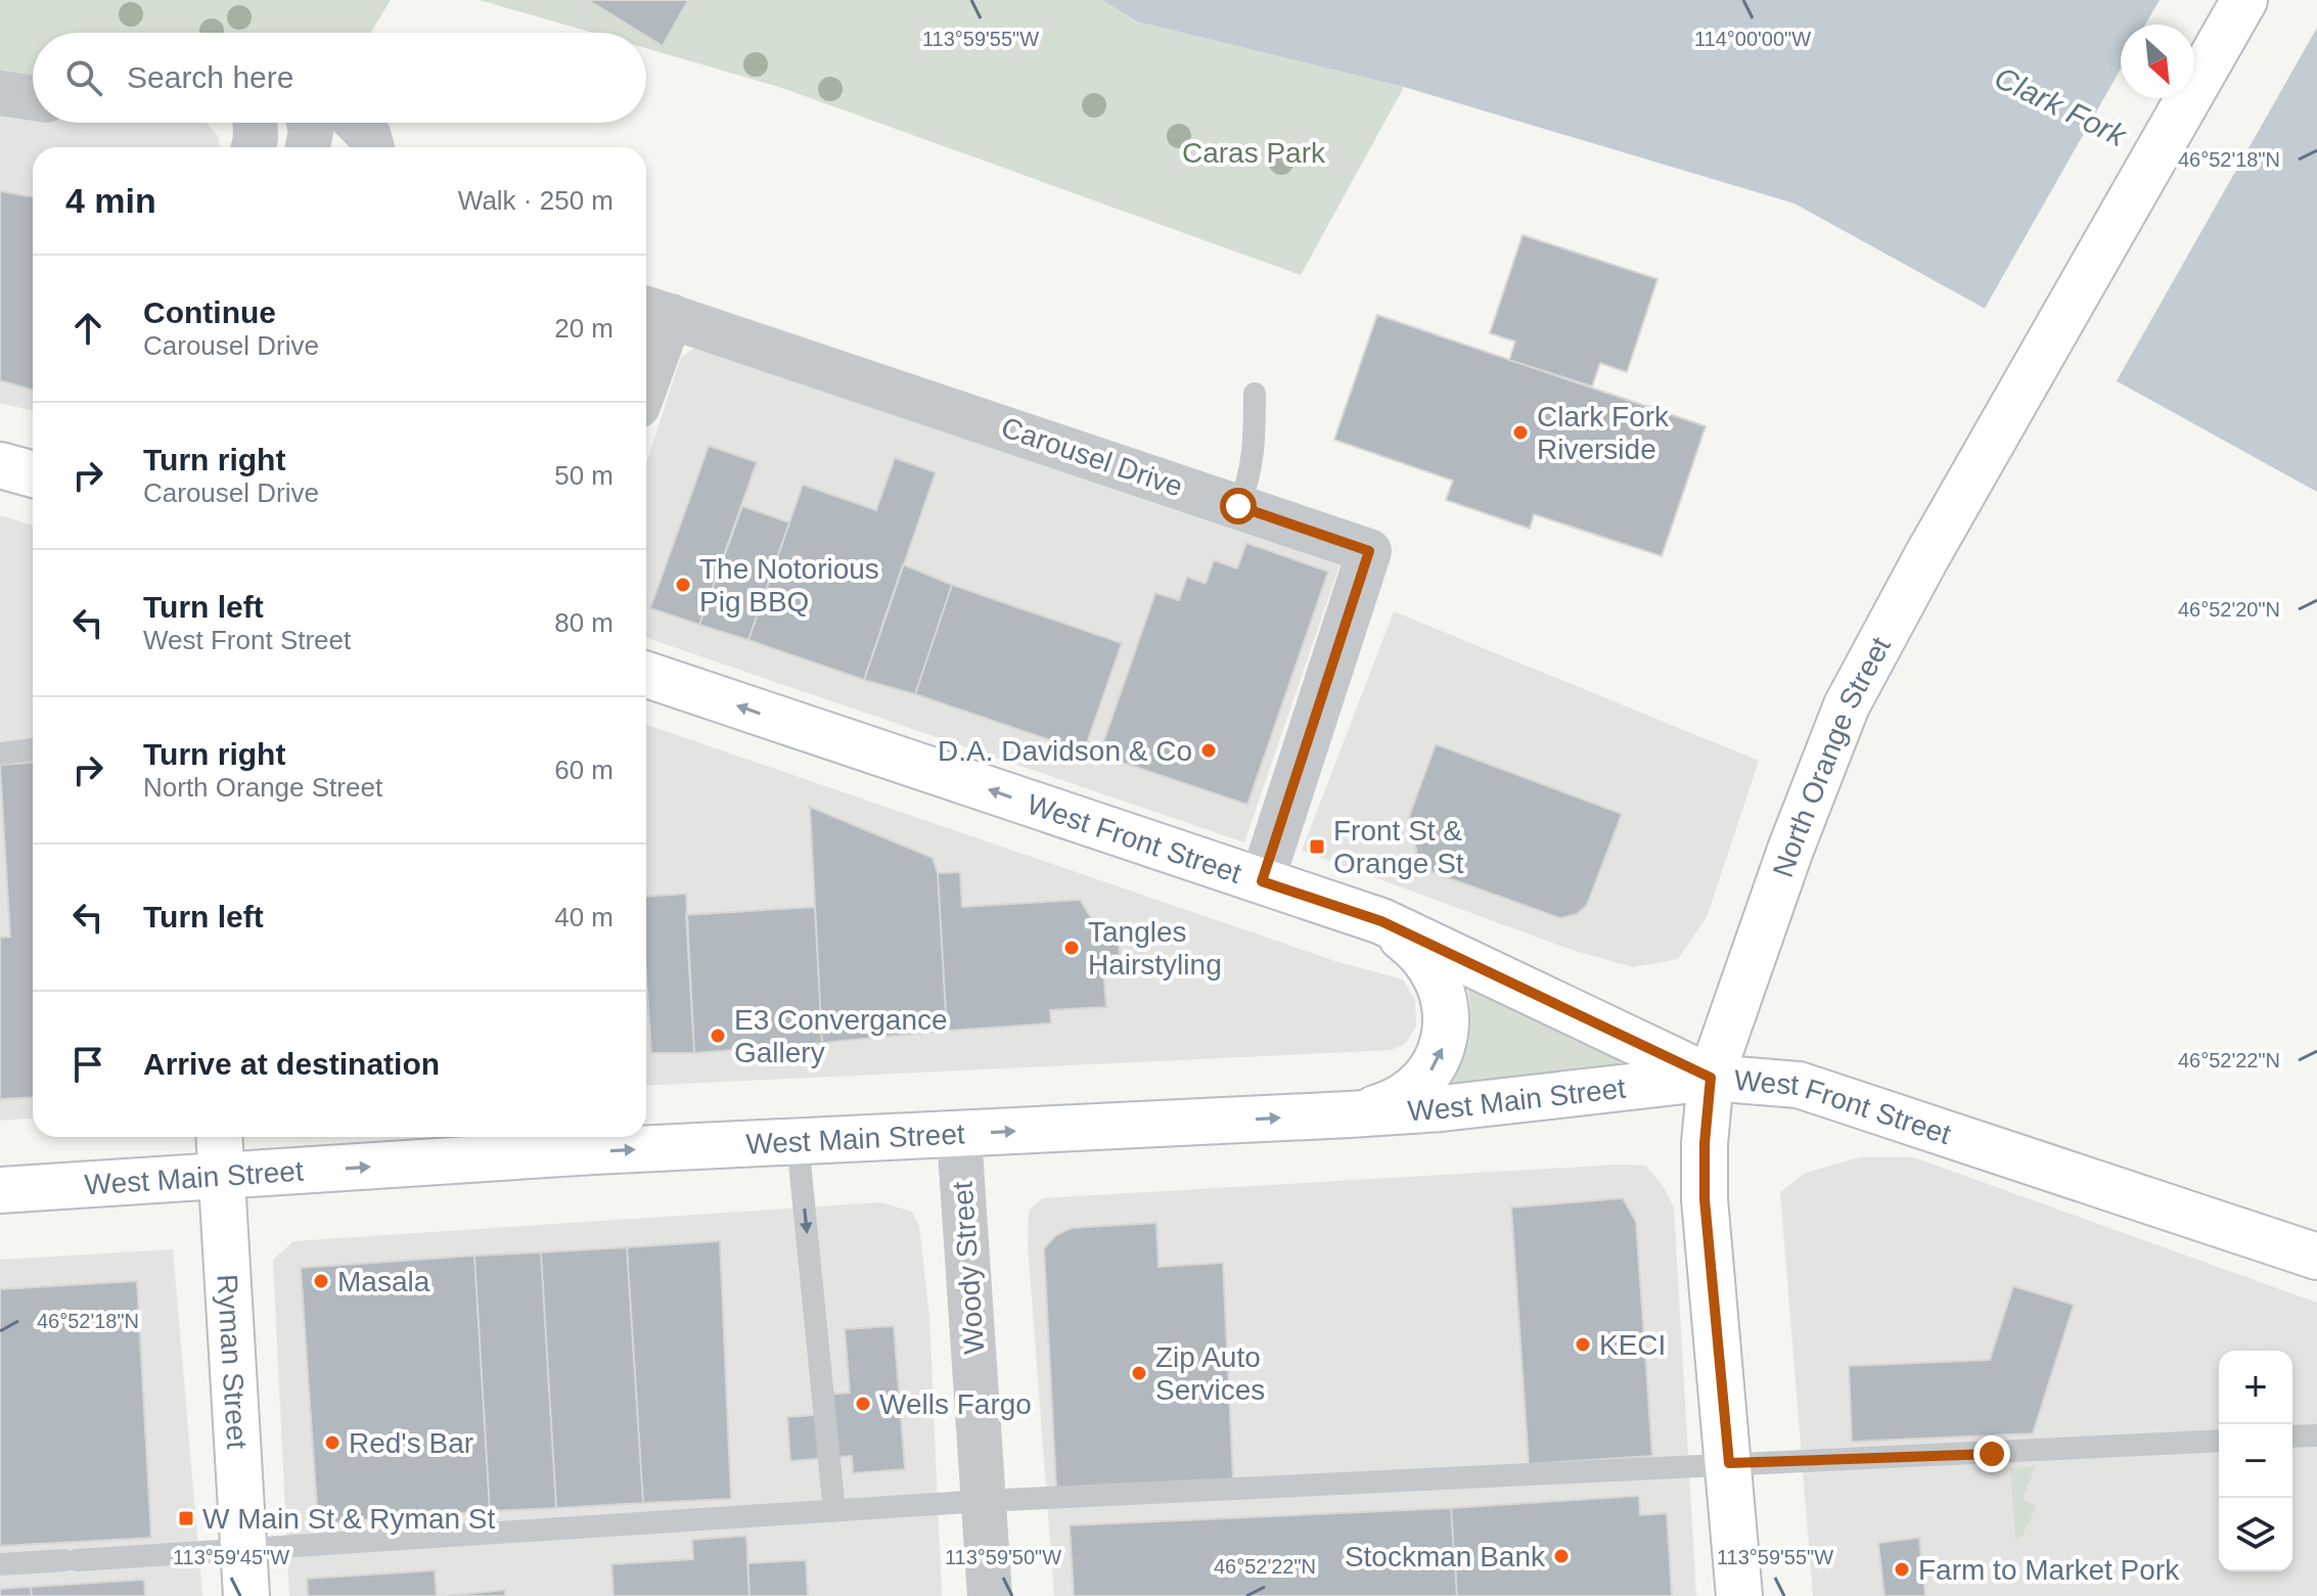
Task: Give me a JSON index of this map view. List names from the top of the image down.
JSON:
{
  "streets": {
    "street": [
      "Carousel Drive",
      "North Orange Street",
      "West Front Street",
      "West Main Street",
      "Woody Street",
      "Ryman Street"
    ]
  },
  "crossings": [
    ["Carousel Drive", "West Front Street"],
    ["North Orange Street", "West Front Street"],
    ["North Orange Street", "West Main Street"],
    ["West Front Street", "West Main Street"],
    ["West Main Street", "Woody Street"],
    ["West Main Street", "Ryman Street"]
  ],
  "one_way": ["West Front Street", "West Main Street"],
  "water": ["Clark Fork"],
  "parks": ["Caras Park"],
  "places": {
    "other": [
      "Clark Fork Riverside",
      "The Notorious Pig BBQ",
      "D.A. Davidson & Co",
      "Tangles Hairstyling",
      "E3 Convergance Gallery",
      "Masala",
      "KECI",
      "Zip Auto Services",
      "Wells Fargo",
      "Red's Bar",
      "Stockman Bank",
      "Farm to Market Pork"
    ],
    "transit": ["Front St & Orange St", "W Main St & Ryman St"]
  },
  "north": "bottom right",
  "page": {
    "search": "Search here",
    "heading": ["4 min", "Walk · 250 m"],
    "list": [
      ["Continue", "Carousel Drive", "20 m"],
      ["Turn right", "Carousel Drive", "50 m"],
      ["Turn left", "West Front Street", "80 m"],
      ["Turn right", "North Orange Street", "60 m"],
      ["Turn left", "40 m"],
      "Arrive at destination"
    ],
    "map_buttons": ["+", "−"]
  },
  "coordinates": [
    "113°59'55\"W",
    "114°00'00\"W",
    "46°52'18\"N",
    "46°52'20\"N",
    "46°52'22\"N",
    "113°59'45\"W",
    "113°59'50\"W"
  ]
}
